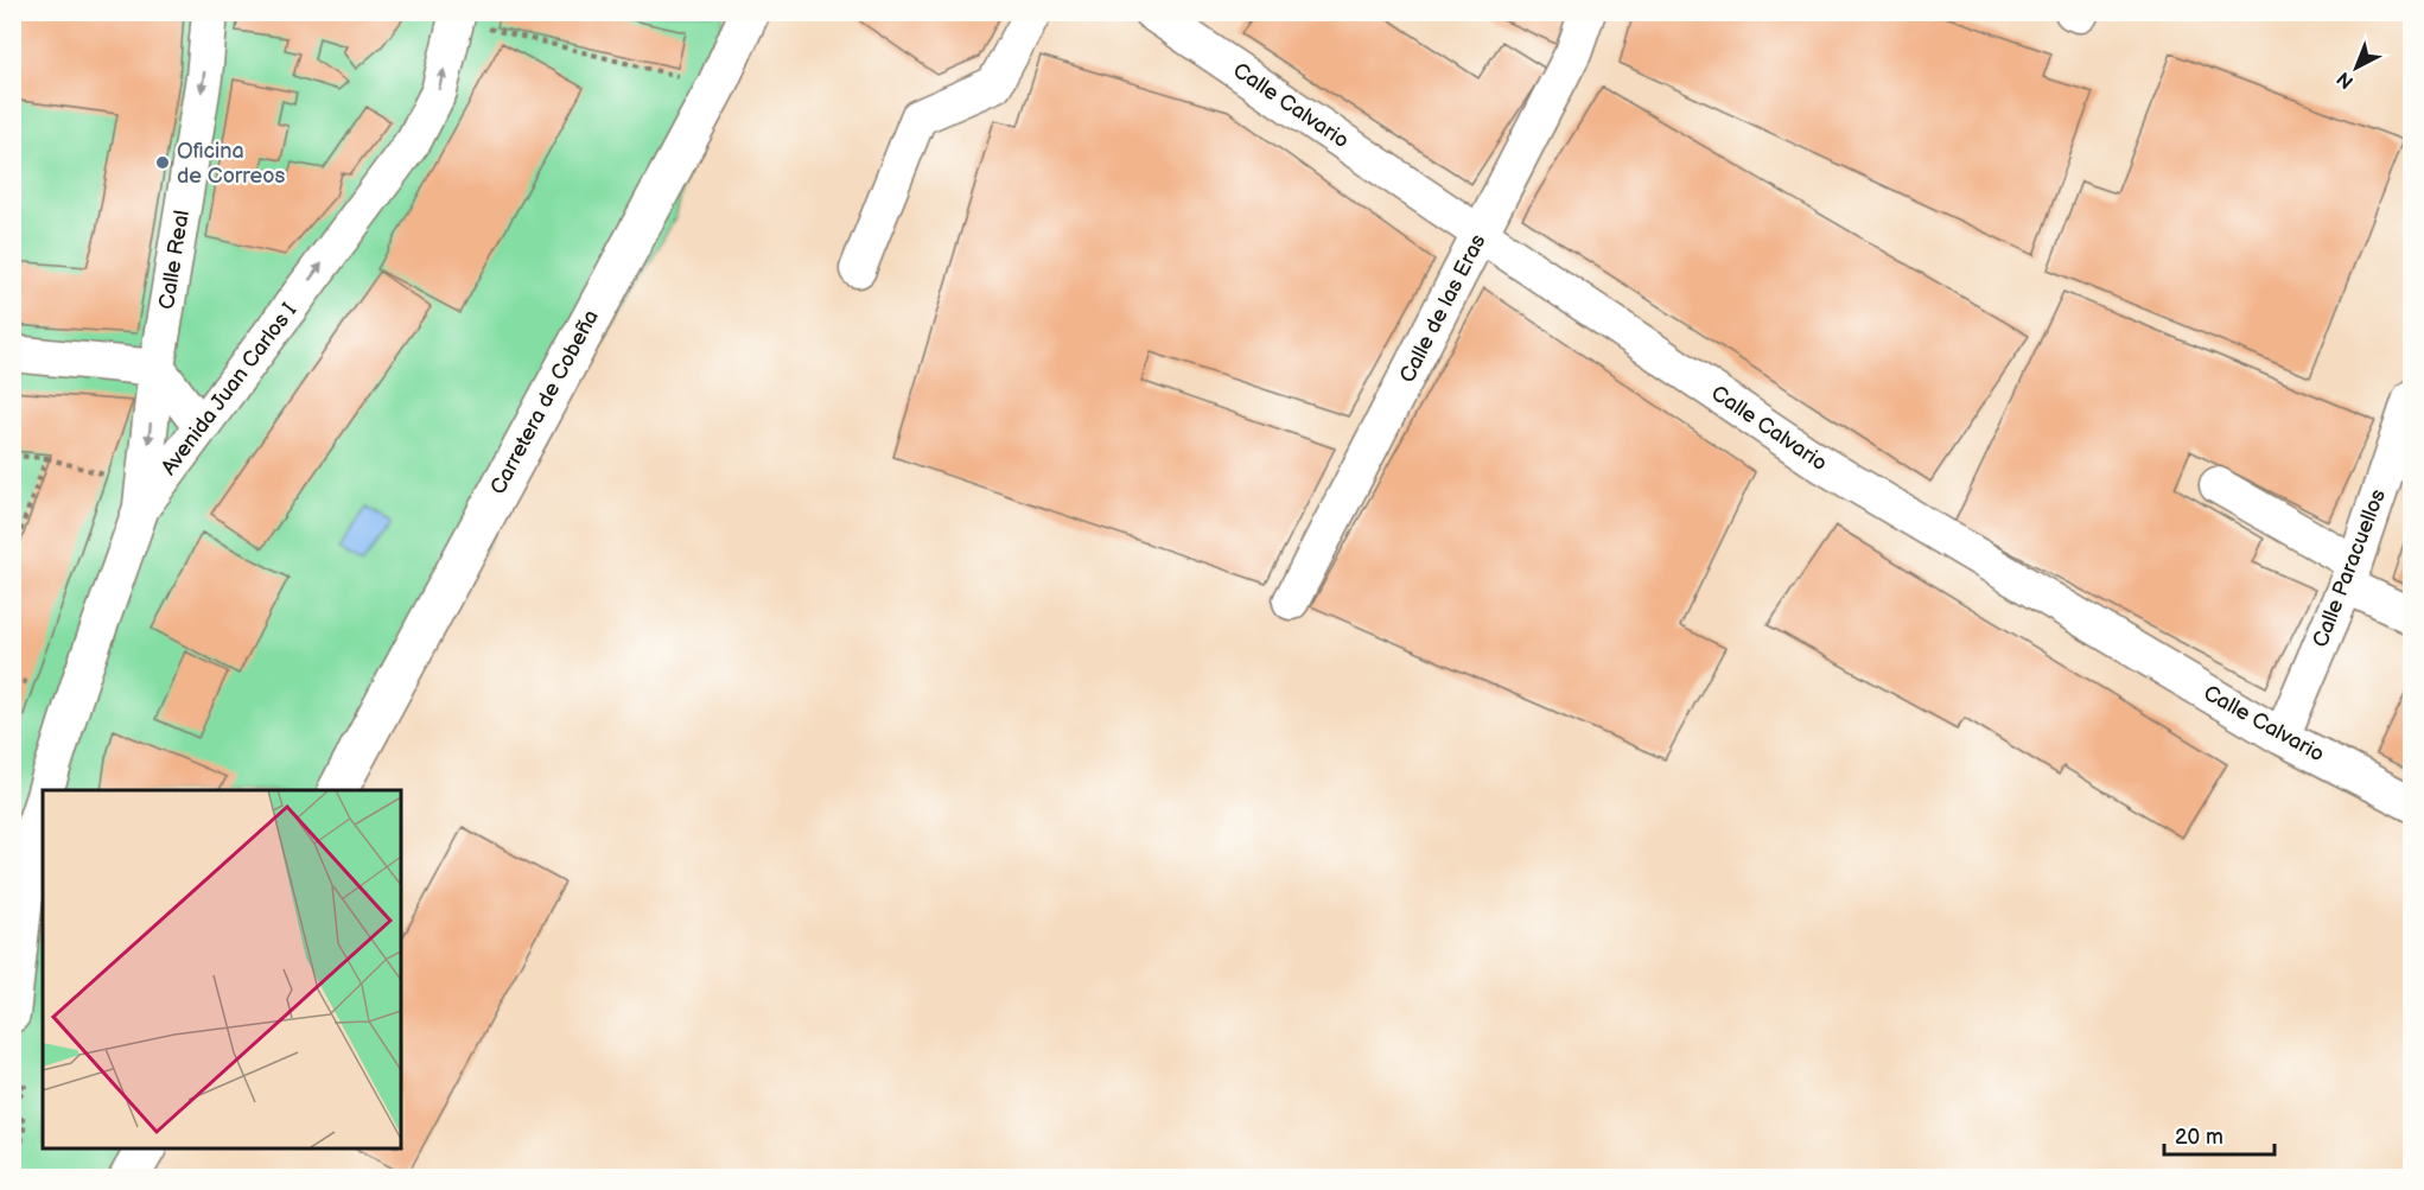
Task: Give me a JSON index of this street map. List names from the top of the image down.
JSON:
{
  "streets": {
    "street": [
      "Calle Calvario",
      "Calle Real",
      "Calle de las Eras",
      "Avenida Juan Carlos I",
      "Carretera de Cobeña",
      "Calle Paracuellos"
    ]
  },
  "crossings": [
    ["Calle Calvario", "Calle de las Eras"],
    ["Calle Calvario", "Calle Paracuellos"],
    ["Calle Real", "Avenida Juan Carlos I"]
  ],
  "one_way": ["Calle Real", "Avenida Juan Carlos I"],
  "places": ["Oficina de Correos"],
  "scale_bar": "20 m",
  "north": "bottom left"
}
